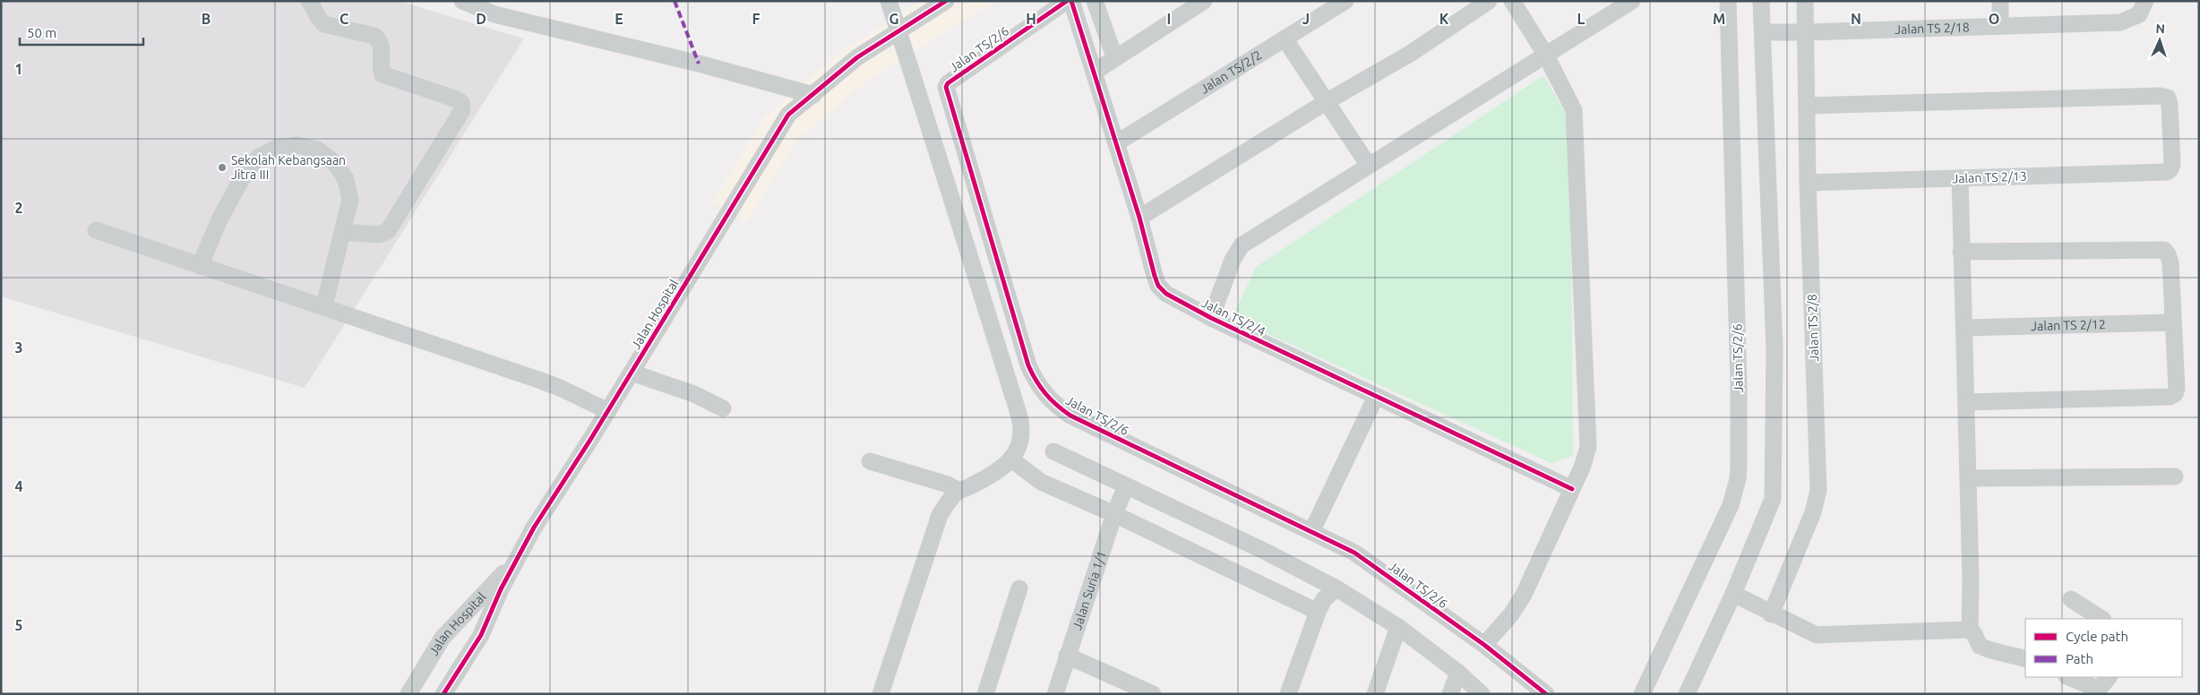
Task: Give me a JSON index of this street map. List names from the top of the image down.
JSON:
{
  "streets": {
    "street": [
      "Jalan TS 2/18",
      "Jalan TS/2/6",
      "Jalan TS/2/2",
      "Jalan TS 2/13",
      "Jalan Hospital",
      "Jalan TS/2/4",
      "Jalan TS 2/12",
      "Jalan TS 2/8",
      "Jalan Suria 1/1"
    ]
  },
  "crossings": [
    ["Jalan TS 2/18", "Jalan TS 2/8"],
    ["Jalan TS/2/2", "Jalan TS/2/4"],
    ["Jalan TS 2/13", "Jalan TS 2/8"]
  ],
  "places": ["Sekolah Kebangsaan Jitra III"],
  "legend": ["Cycle path", "Path"],
  "scale_bar": "50 m",
  "north": "top",
  "grid": {
    "columns": [
      "B",
      "C",
      "D",
      "E",
      "F",
      "G",
      "H",
      "I",
      "J",
      "K",
      "L",
      "M",
      "N",
      "O"
    ],
    "rows": [
      "1",
      "2",
      "3",
      "4",
      "5"
    ]
  }
}
